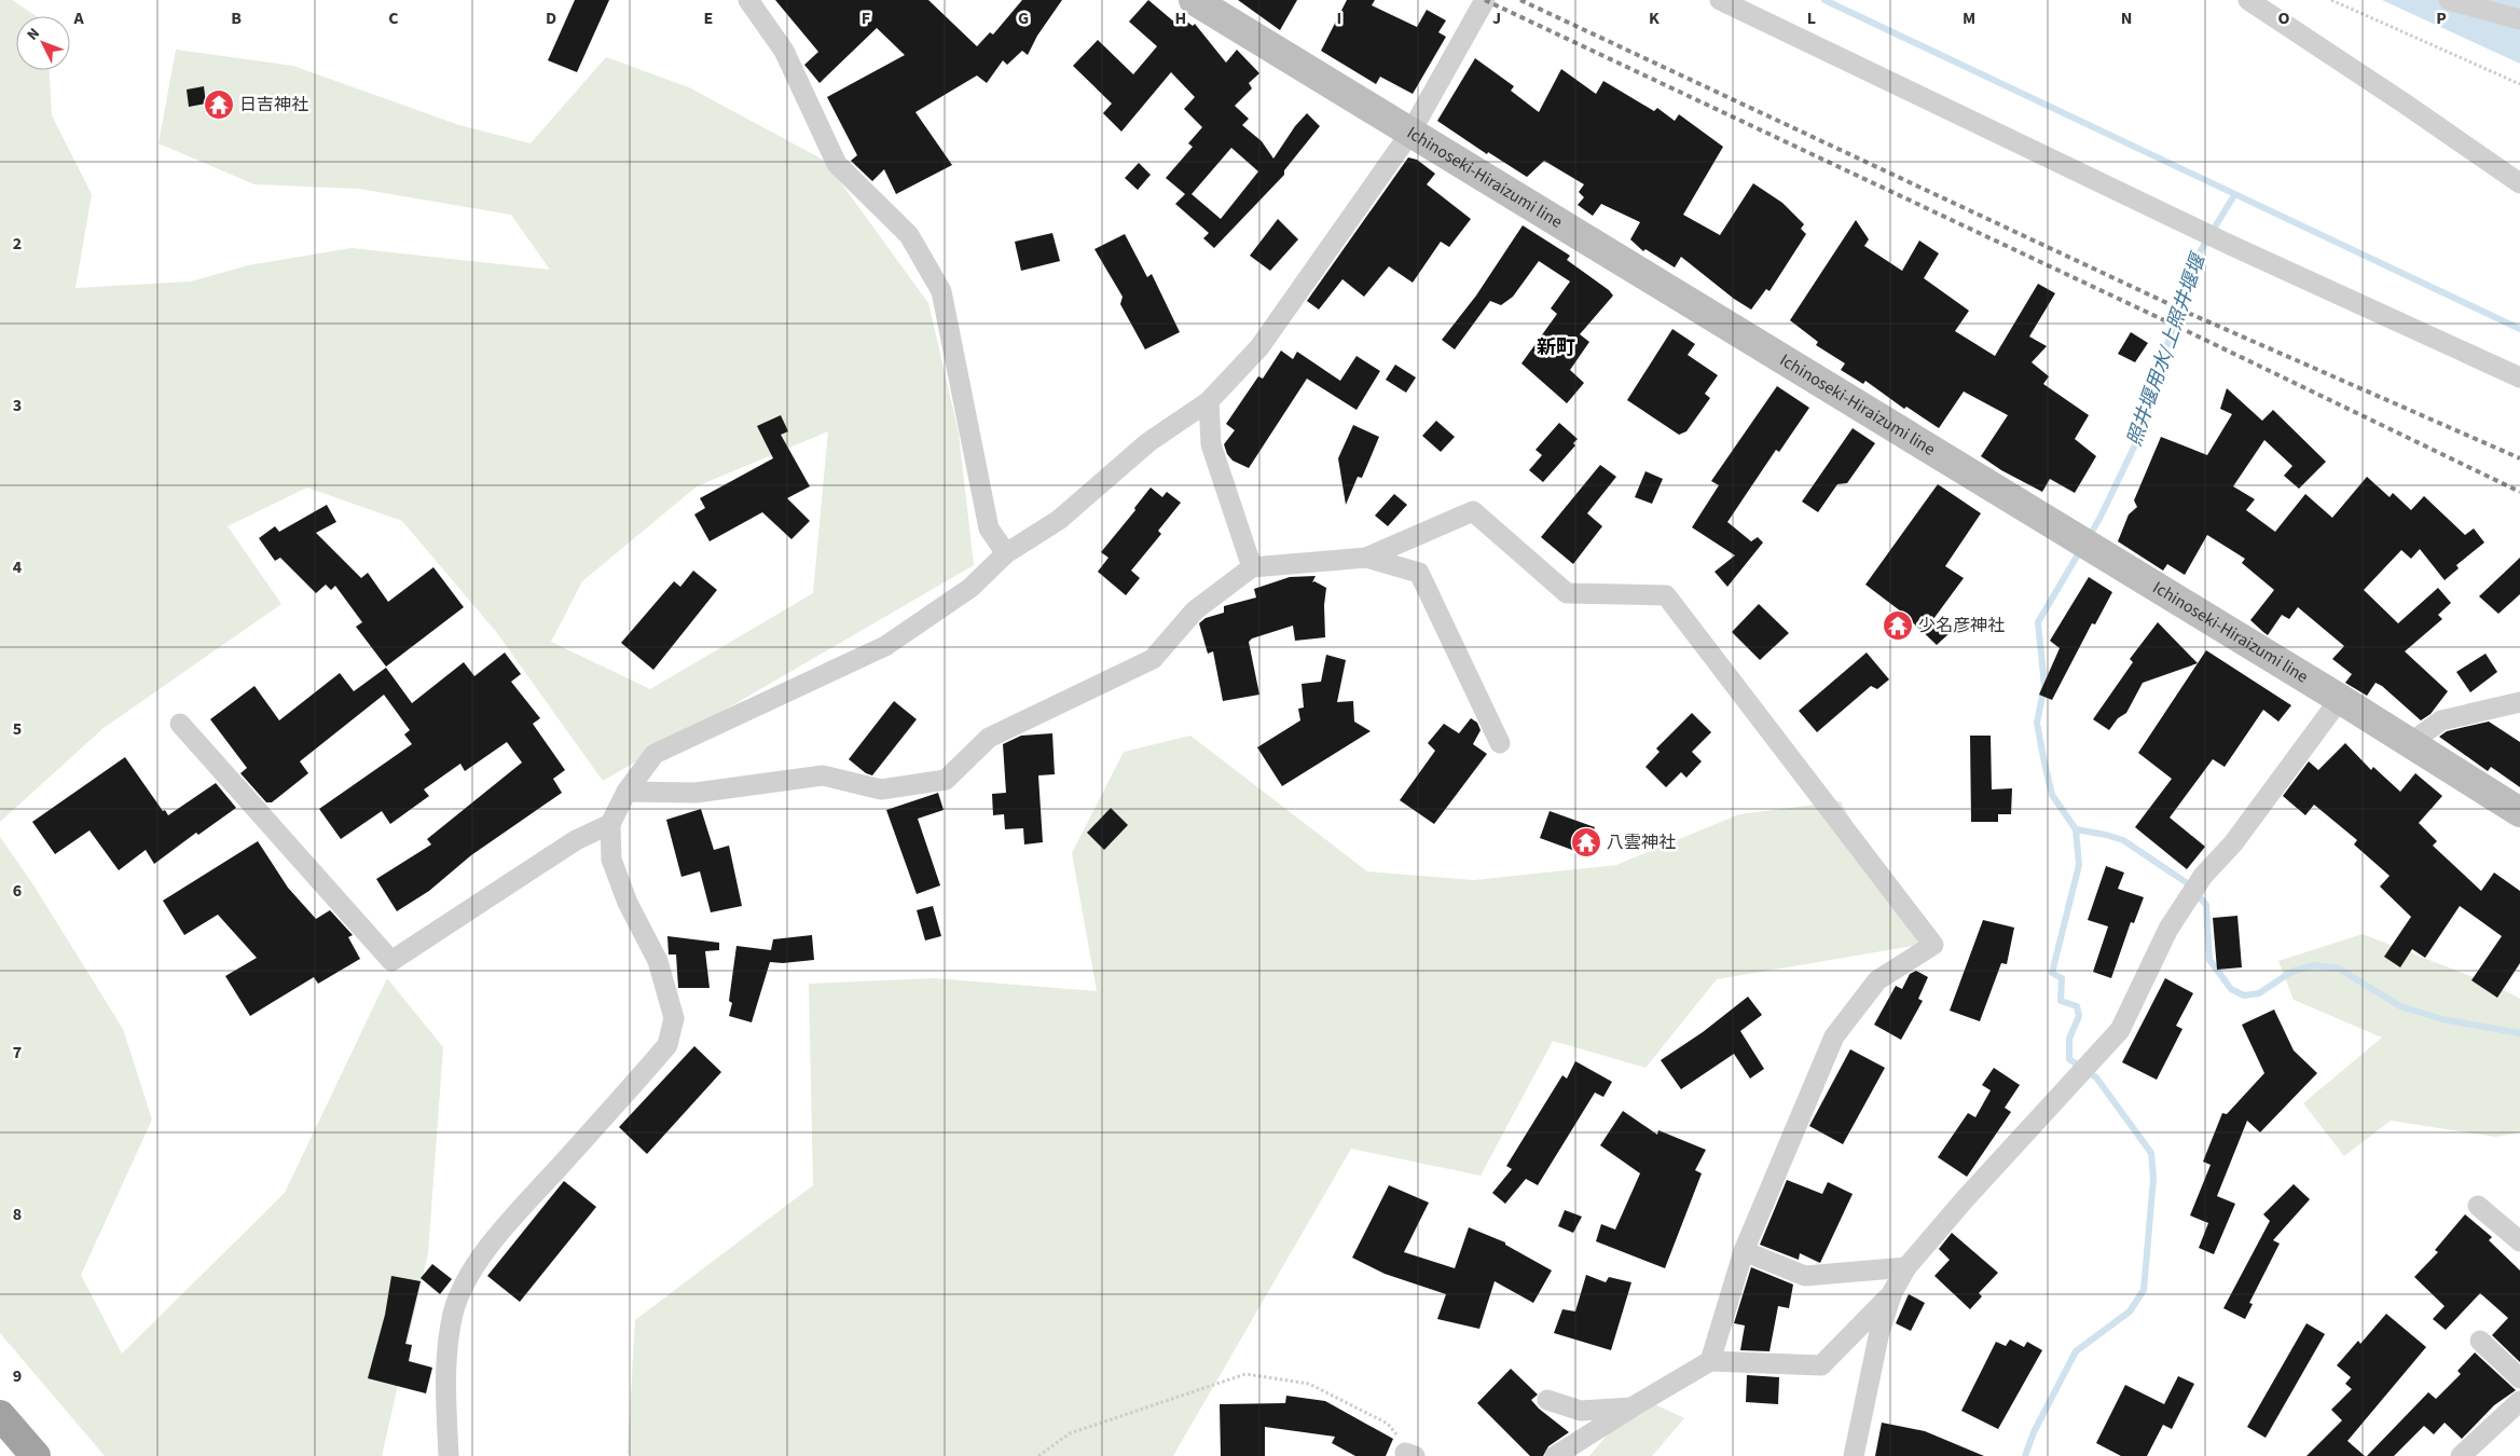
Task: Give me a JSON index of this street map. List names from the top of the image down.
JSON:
{
  "streets": {
    "main road": ["Ichinoseki-Hiraizumi line"]
  },
  "districts": ["新町"],
  "water": ["照井堰用水/上照井堰堰"],
  "places": {
    "temple": ["日吉神社", "少名彦神社", "八雲神社"]
  },
  "north": "top left",
  "grid": {
    "columns": [
      "A",
      "B",
      "C",
      "D",
      "E",
      "F",
      "G",
      "H",
      "I",
      "J",
      "K",
      "L",
      "M",
      "N",
      "O",
      "P"
    ],
    "rows": [
      "2",
      "3",
      "4",
      "5",
      "6",
      "7",
      "8",
      "9"
    ]
  }
}
